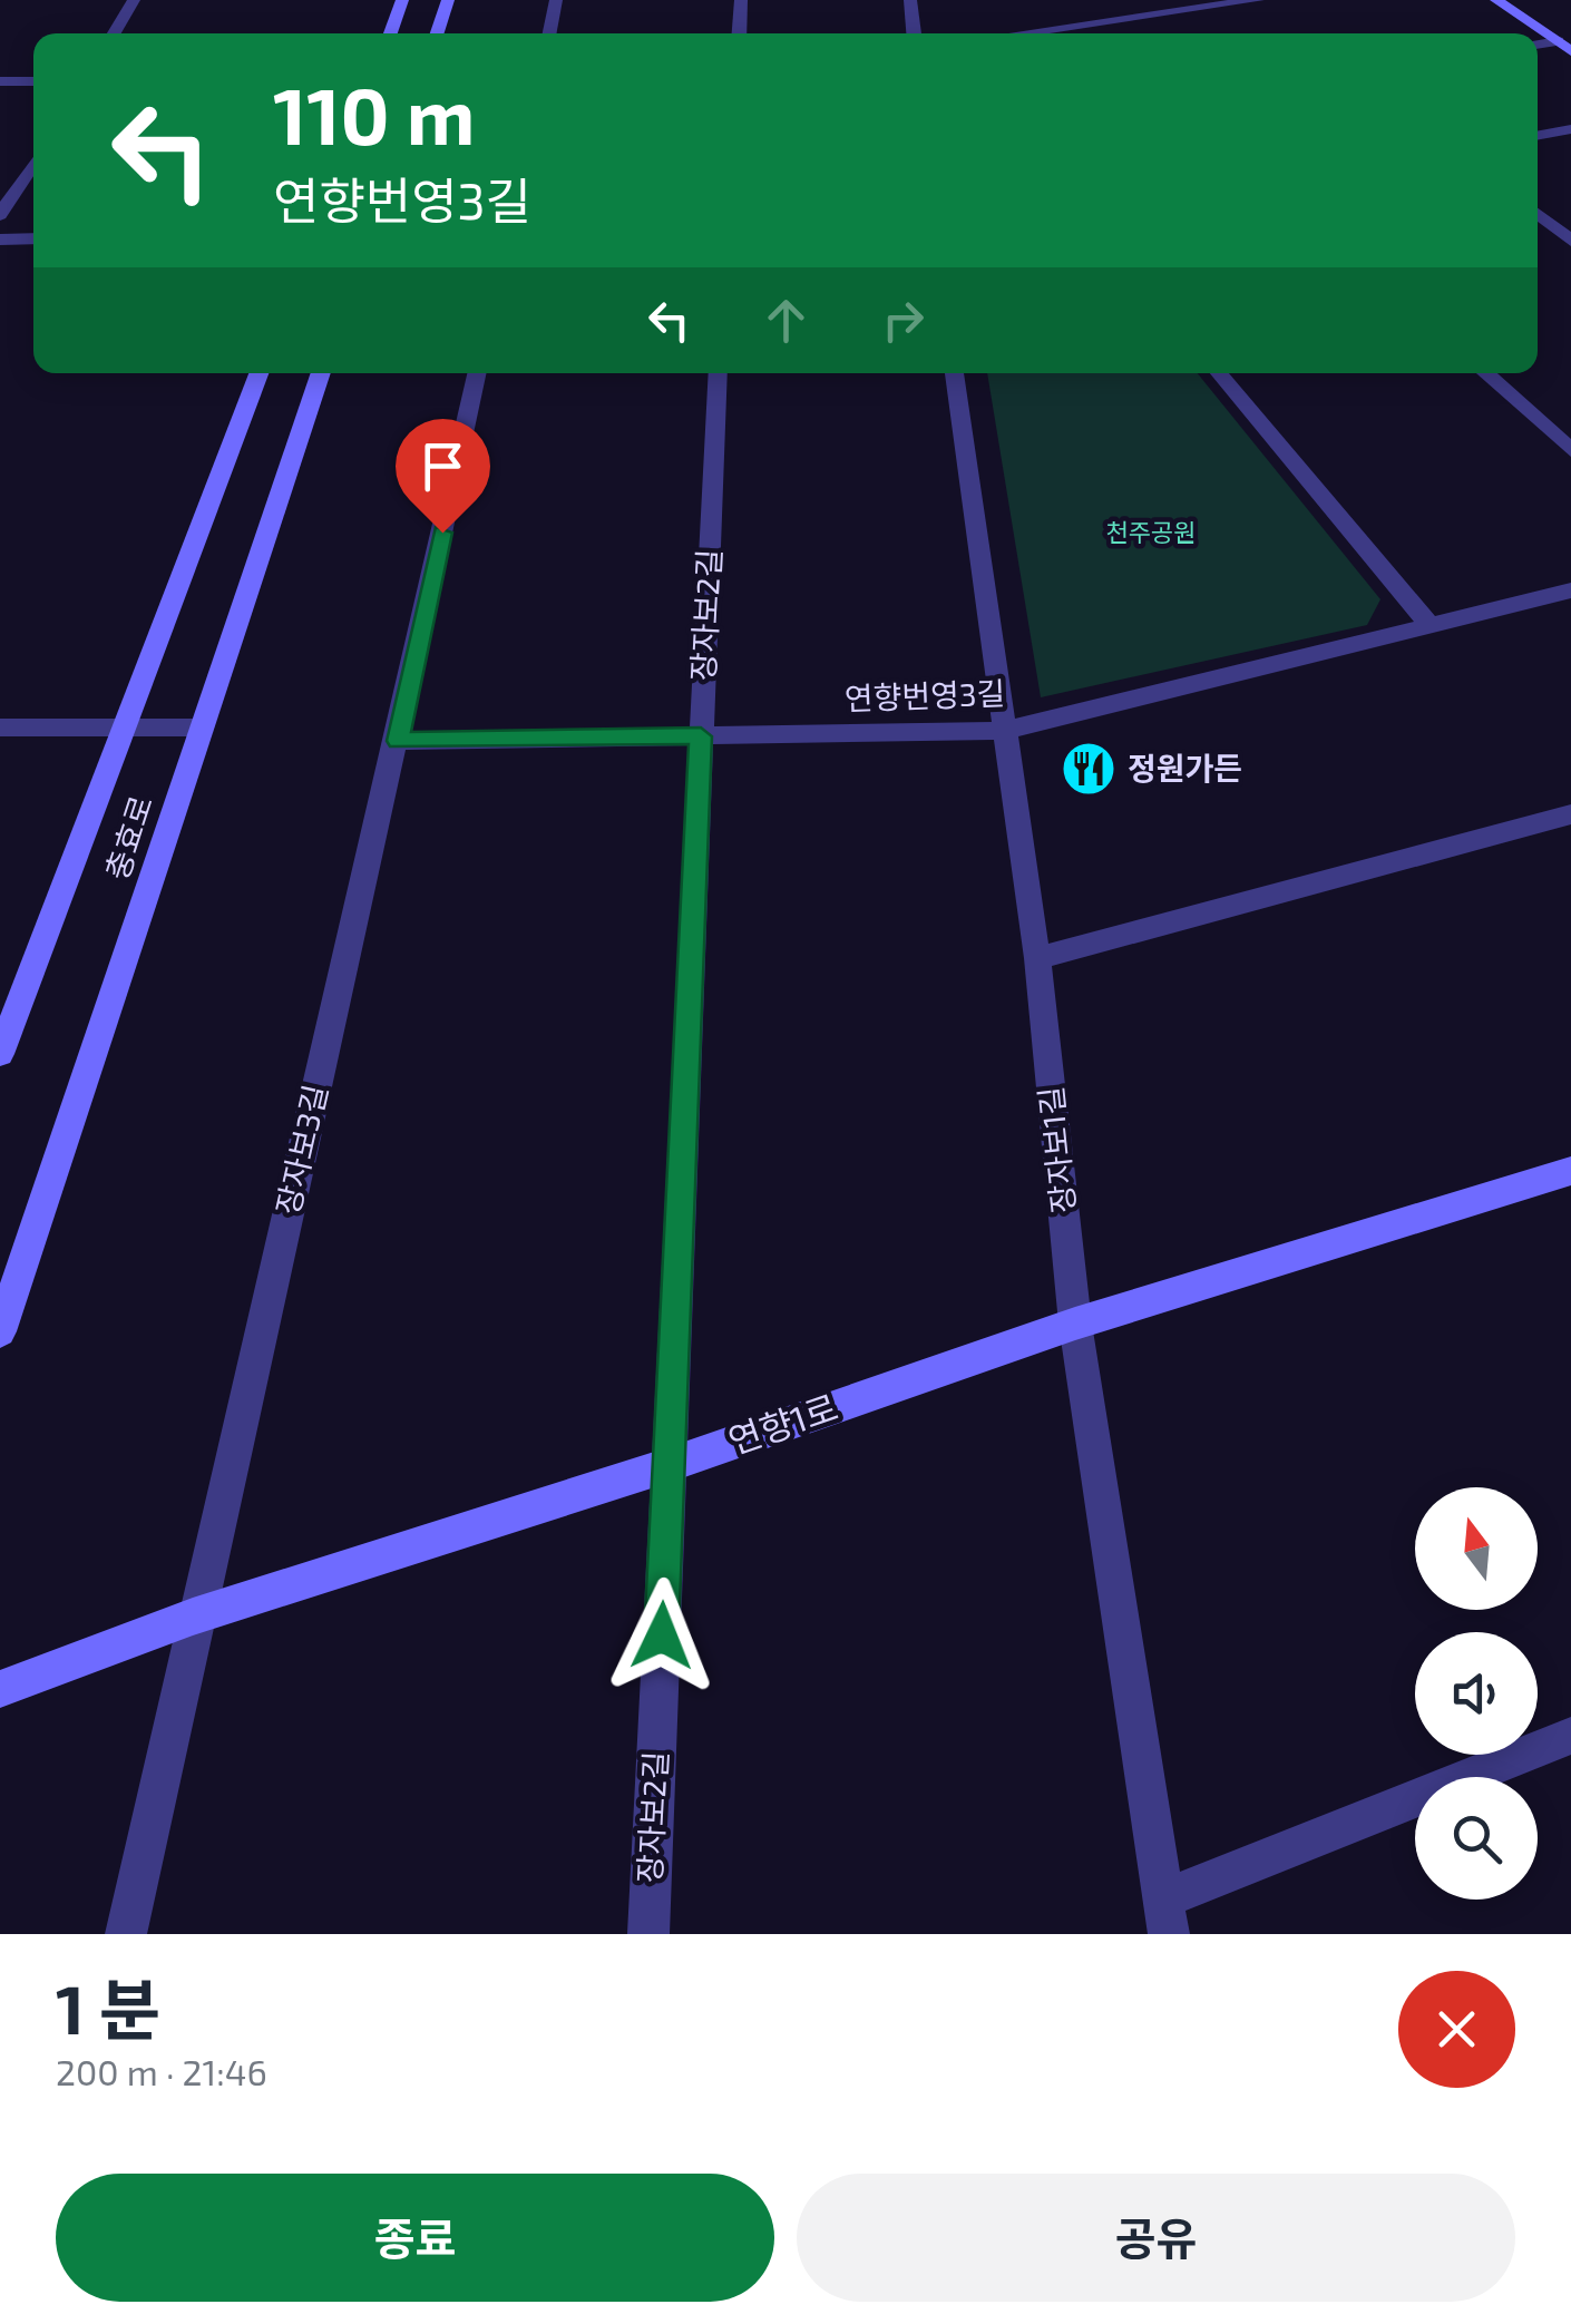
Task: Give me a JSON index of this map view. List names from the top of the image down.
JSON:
{
  "streets": {
    "main road": ["충효로", "연향1로"],
    "street": [
      "장자보2길",
      "연향번영3길",
      "장자보3길",
      "장자보1길"
    ]
  },
  "crossings": [
    ["장자보2길", "연향번영3길"],
    ["장자보2길", "연향1로"],
    ["연향번영3길", "장자보3길"],
    ["연향번영3길", "장자보1길"],
    ["장자보3길", "연향1로"],
    ["장자보1길", "연향1로"]
  ],
  "parks": ["천주공원"],
  "places": {
    "restaurant": ["정원가든"]
  },
  "north": "top",
  "page": {
    "turn": ["110 m", "연향번영3길"],
    "heading": ["1 분", "200 m · 21:46"],
    "buttons": ["종료", "공유"]
  }
}
